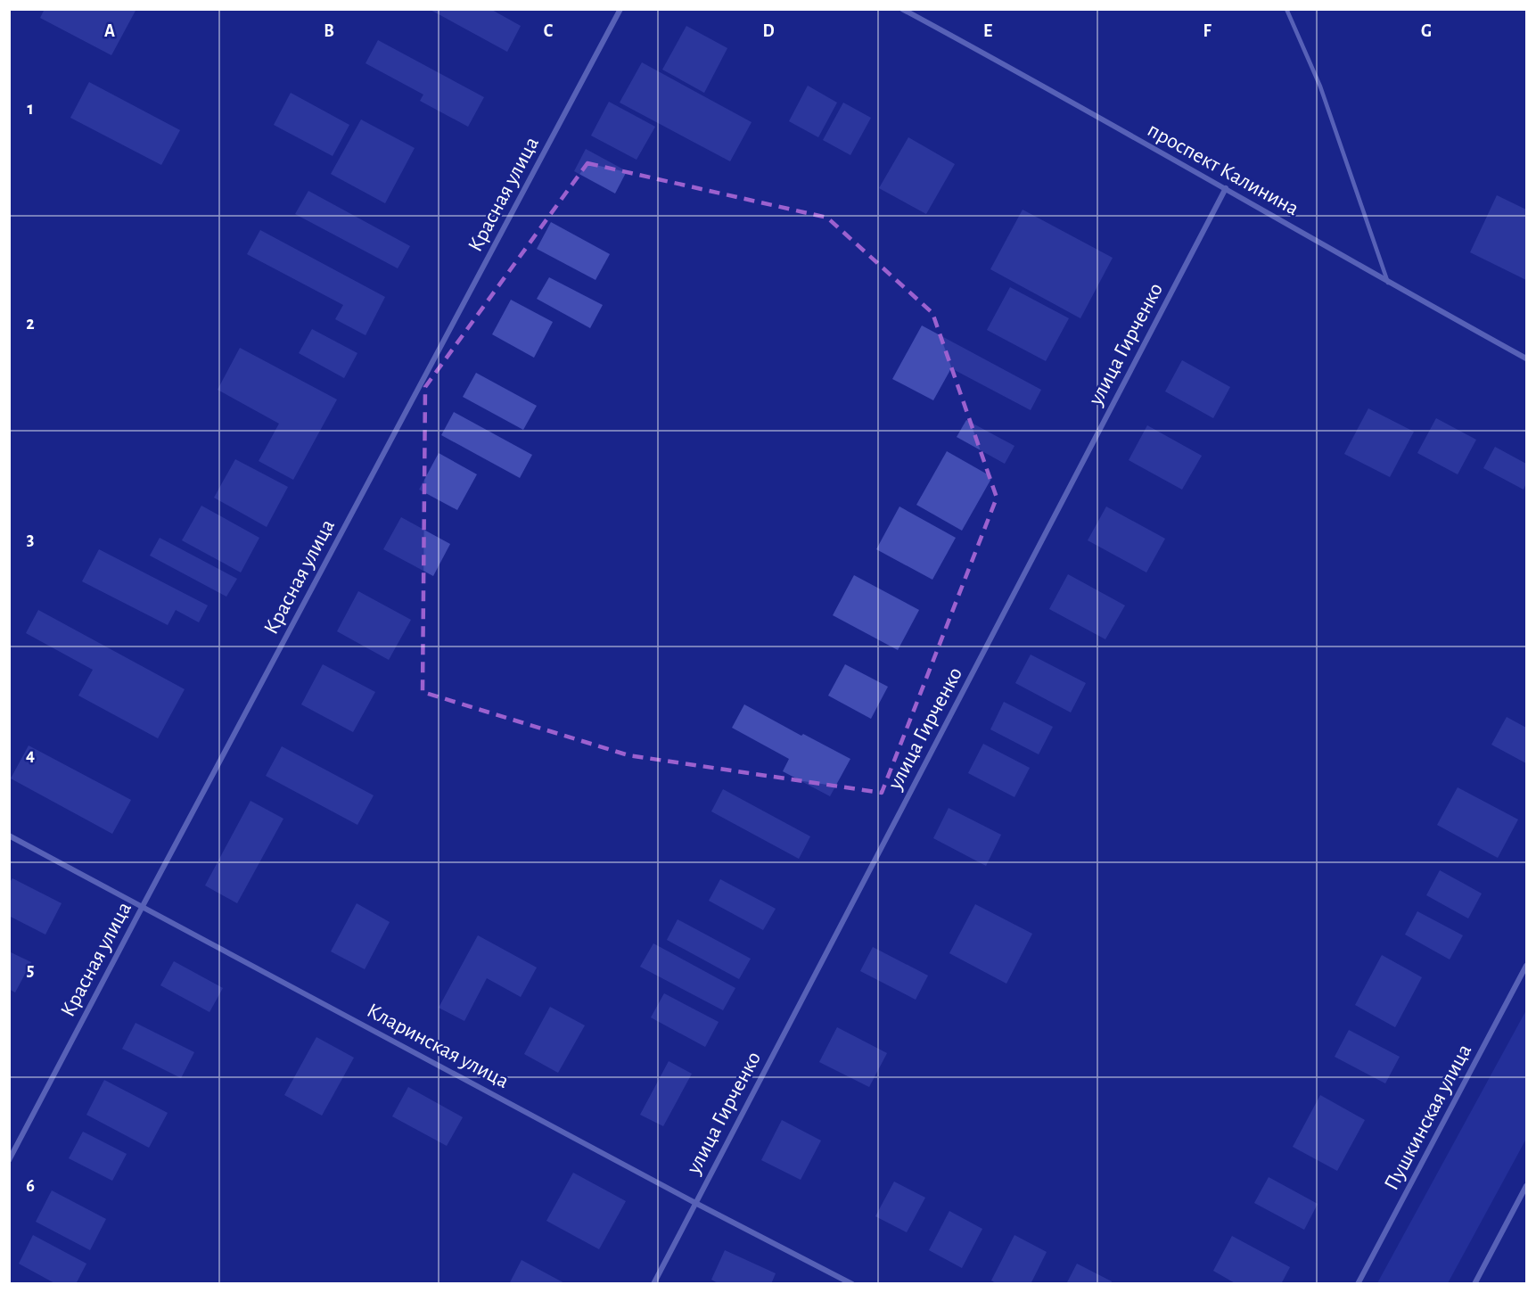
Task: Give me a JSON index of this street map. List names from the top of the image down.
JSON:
{
  "streets": {
    "street": [
      "проспект Калинина",
      "Красная улица",
      "улица Гирченко",
      "Кларинская улица",
      "Пушкинская улица"
    ]
  },
  "crossings": [
    ["проспект Калинина", "улица Гирченко"],
    ["Красная улица", "Кларинская улица"],
    ["улица Гирченко", "Кларинская улица"]
  ],
  "grid": {
    "columns": [
      "A",
      "B",
      "C",
      "D",
      "E",
      "F",
      "G"
    ],
    "rows": [
      "1",
      "2",
      "3",
      "4",
      "5",
      "6"
    ]
  }
}
